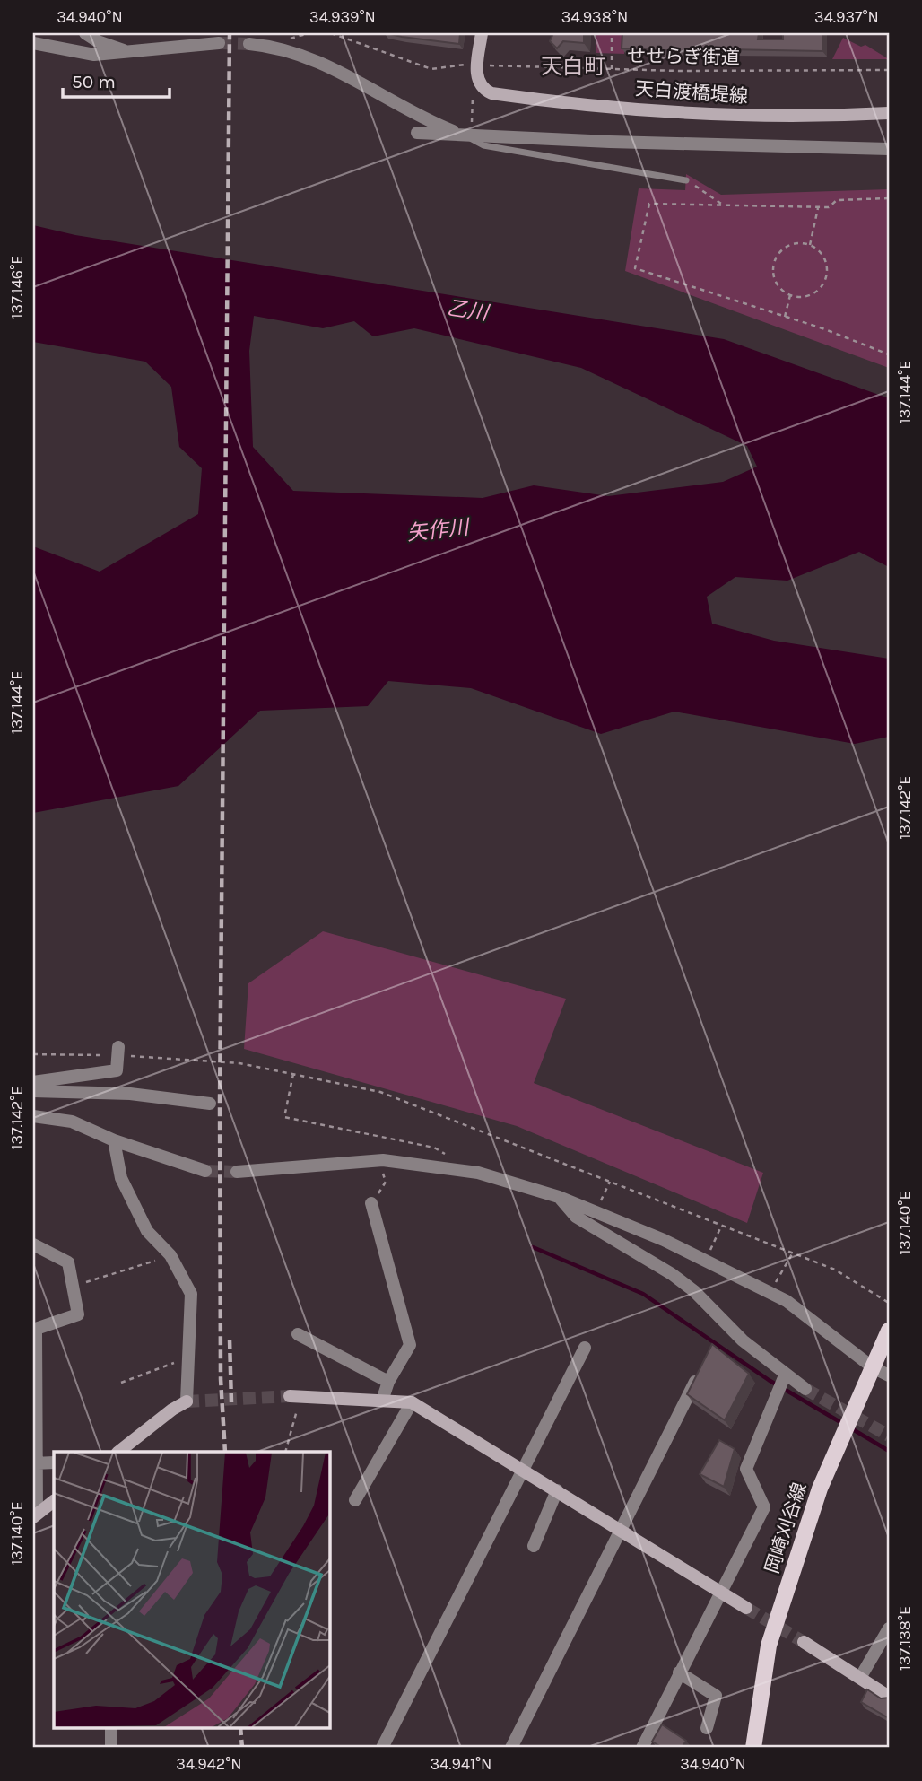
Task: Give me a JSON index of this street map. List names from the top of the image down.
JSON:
{
  "streets": {
    "main road": ["岡崎刈谷線"],
    "street": ["天白渡橋堤線"],
    "path": ["せせらぎ街道"]
  },
  "crossings": [
    ["せせらぎ街道", "天白渡橋堤線"]
  ],
  "districts": ["天白町"],
  "water": ["乙川", "矢作川"],
  "scale_bar": "50 m",
  "coordinates": [
    "34.940°N",
    "34.939°N",
    "34.938°N",
    "34.937°N",
    "137.146°E",
    "137.144°E",
    "137.142°E",
    "137.140°E",
    "137.138°E",
    "34.942°N",
    "34.941°N"
  ]
}
